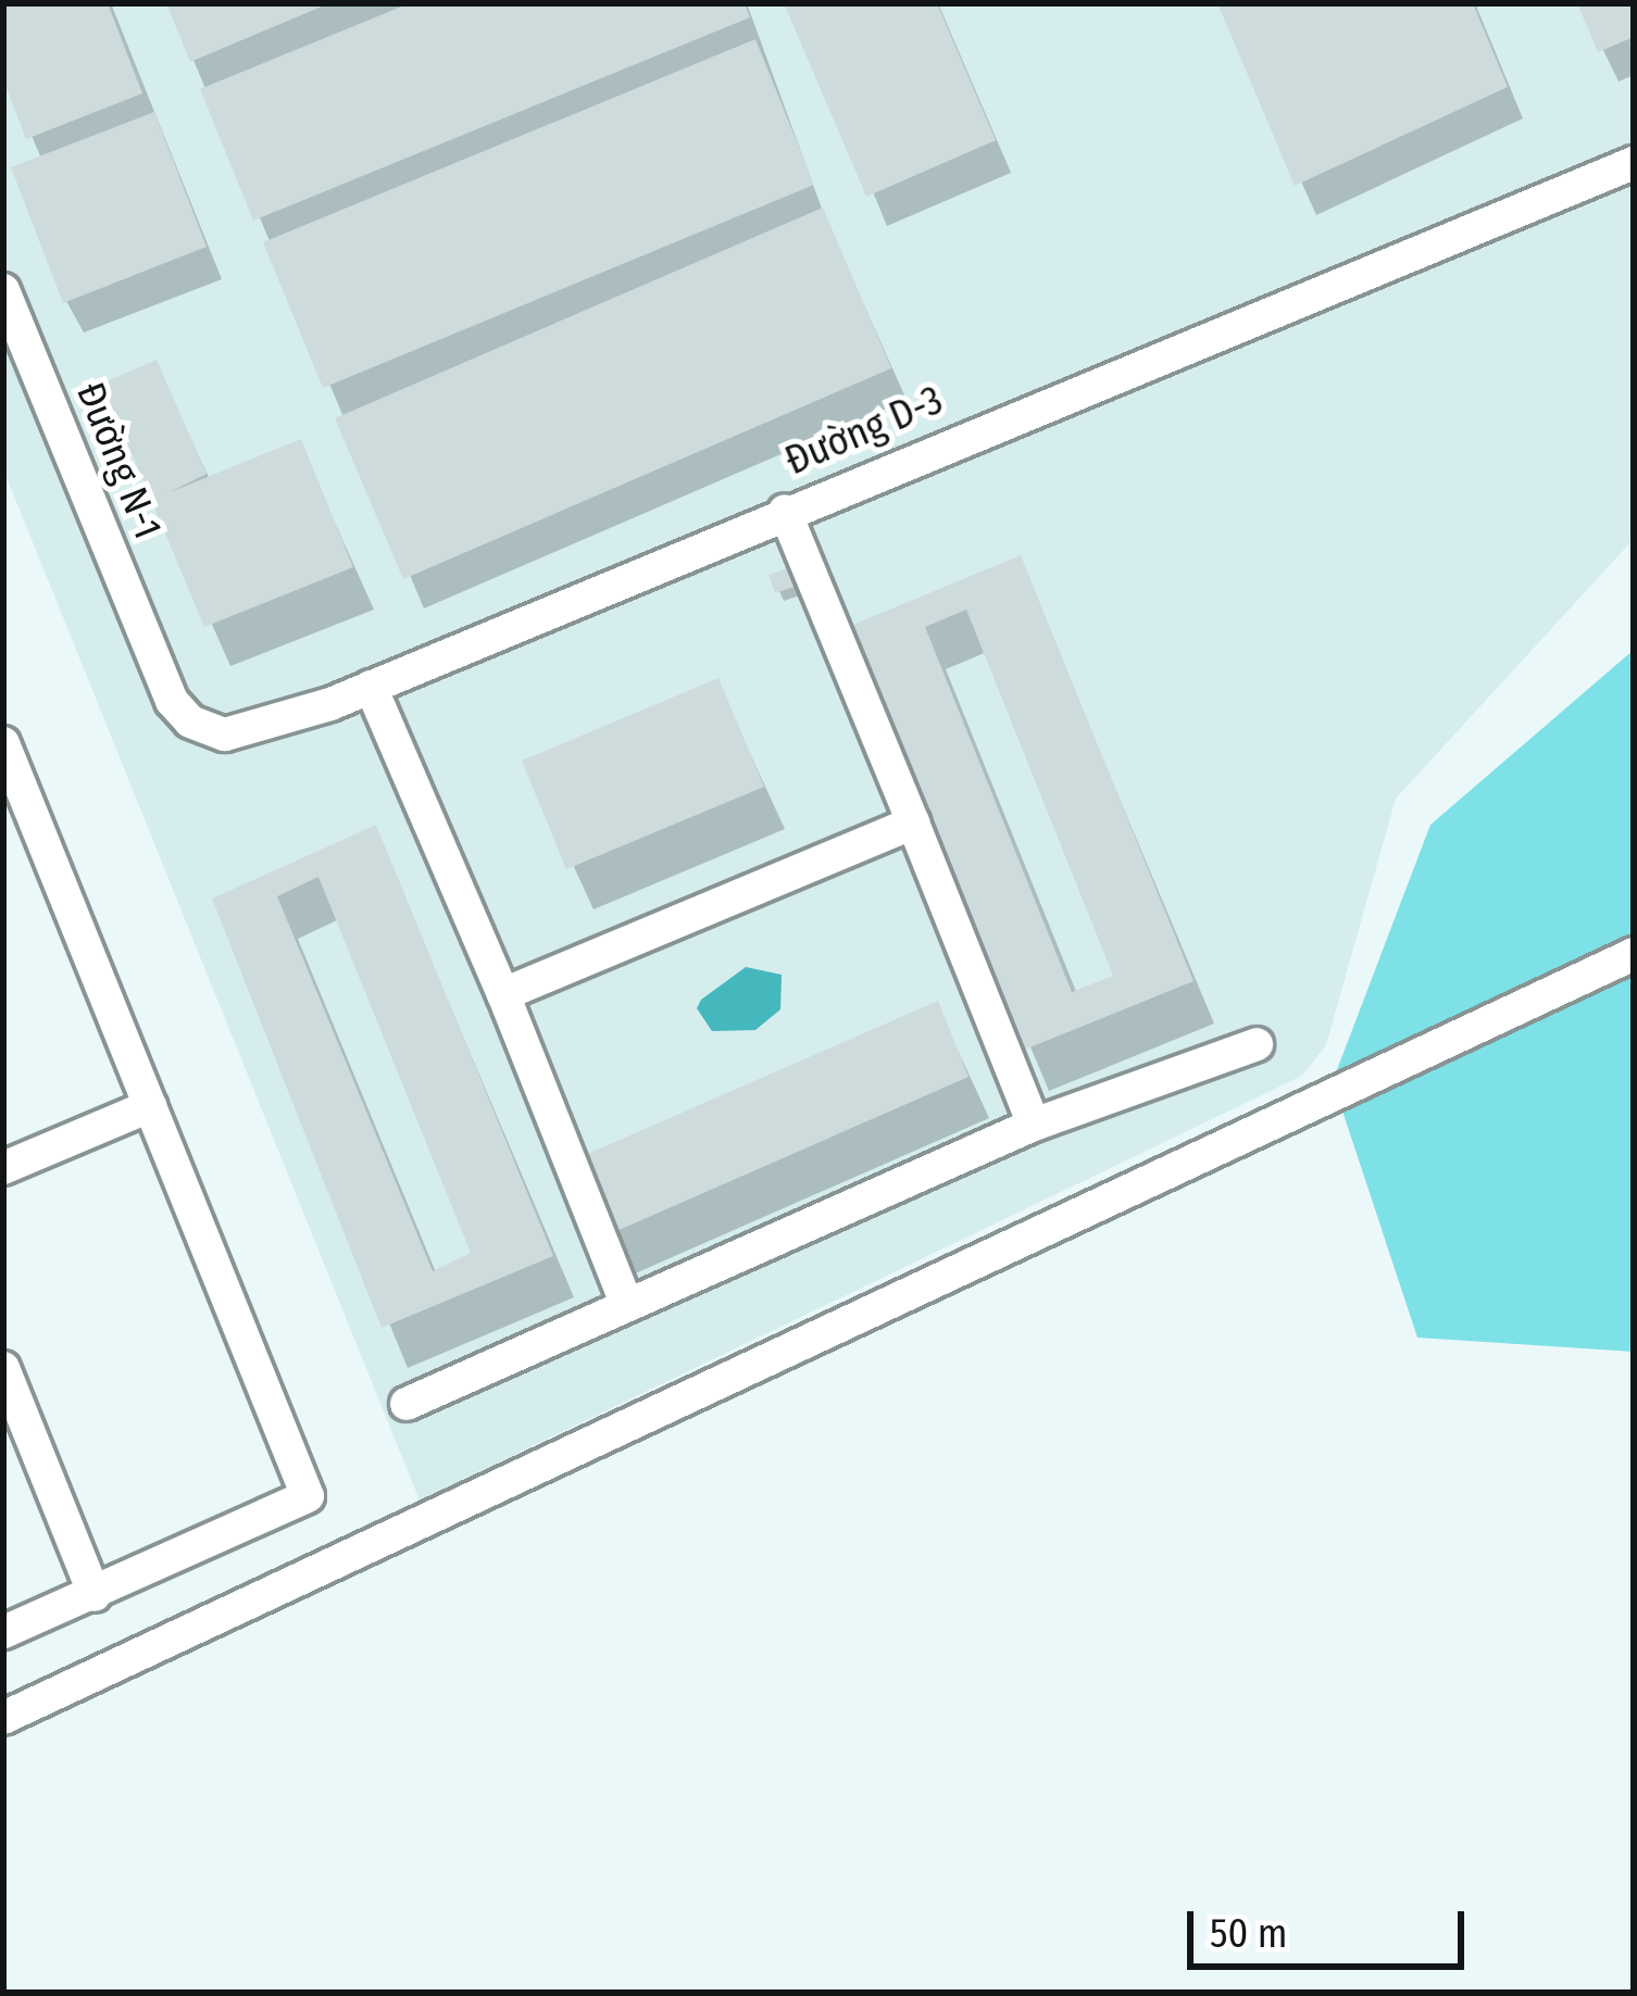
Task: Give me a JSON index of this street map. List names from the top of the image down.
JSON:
{
  "streets": {
    "street": ["Đường D-3", "Đường N-1"]
  },
  "crossings": [
    ["Đường D-3", "Đường N-1"]
  ],
  "scale_bar": "50 m"
}
